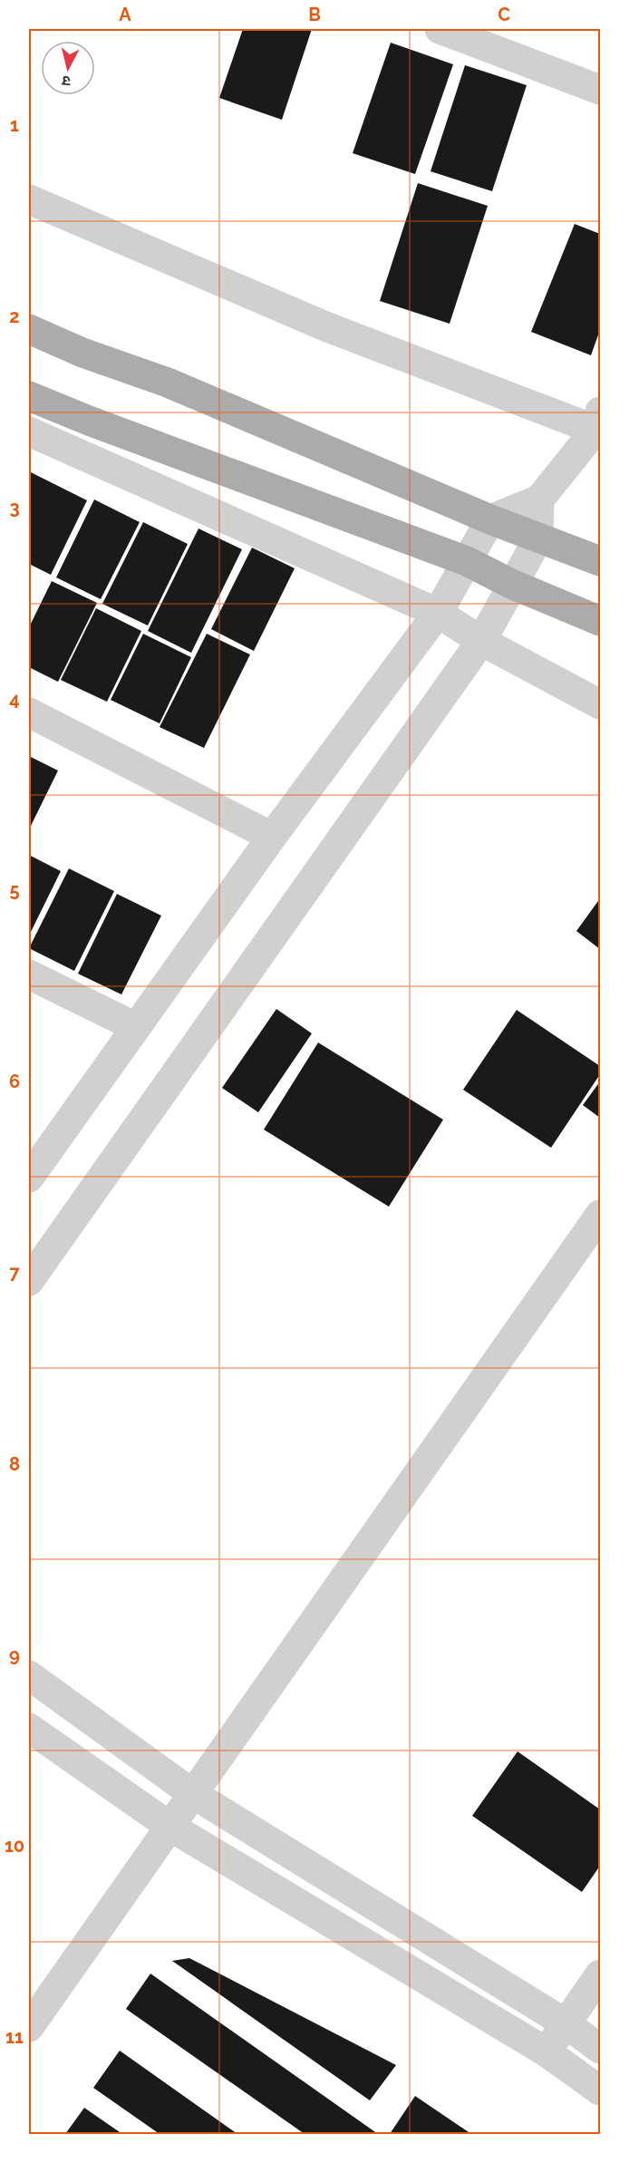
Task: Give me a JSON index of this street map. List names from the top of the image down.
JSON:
{
  "north": "bottom",
  "grid": {
    "columns": ["A", "B", "C"],
    "rows": [
      "1",
      "2",
      "3",
      "4",
      "5",
      "6",
      "7",
      "8",
      "9",
      "10",
      "11"
    ]
  }
}
